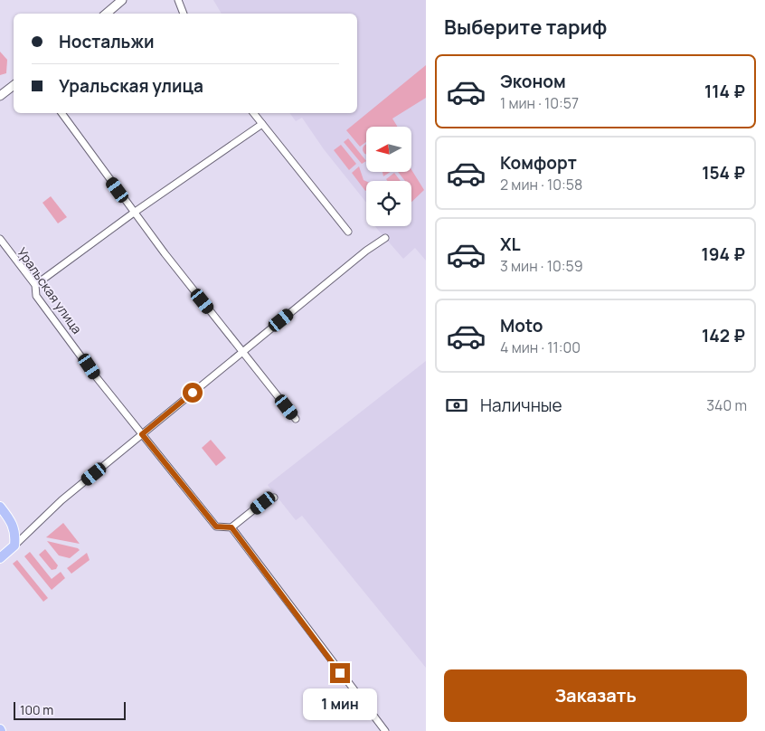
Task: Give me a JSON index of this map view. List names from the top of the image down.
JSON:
{
  "streets": {
    "street": ["Уральская улица"]
  },
  "scale_bar": "100 m",
  "north": "left",
  "page": {
    "heading": "Выберите тариф",
    "banner": ["Ностальжи", "Уральская улица"],
    "list": [
      {
        "name": "Эконом",
        "note": "1 мин · 10:57",
        "value": "114 ₽"
      },
      {
        "name": "Комфорт",
        "note": "2 мин · 10:58",
        "value": "154 ₽"
      },
      {
        "name": "XL",
        "note": "3 мин · 10:59",
        "value": "194 ₽"
      },
      {
        "name": "Moto",
        "note": "4 мин · 11:00",
        "value": "142 ₽"
      }
    ],
    "pay": ["Наличные", "340 m"],
    "buttons": "Заказать",
    "bubble": "1 мин",
    "scale": "100 m"
  }
}
